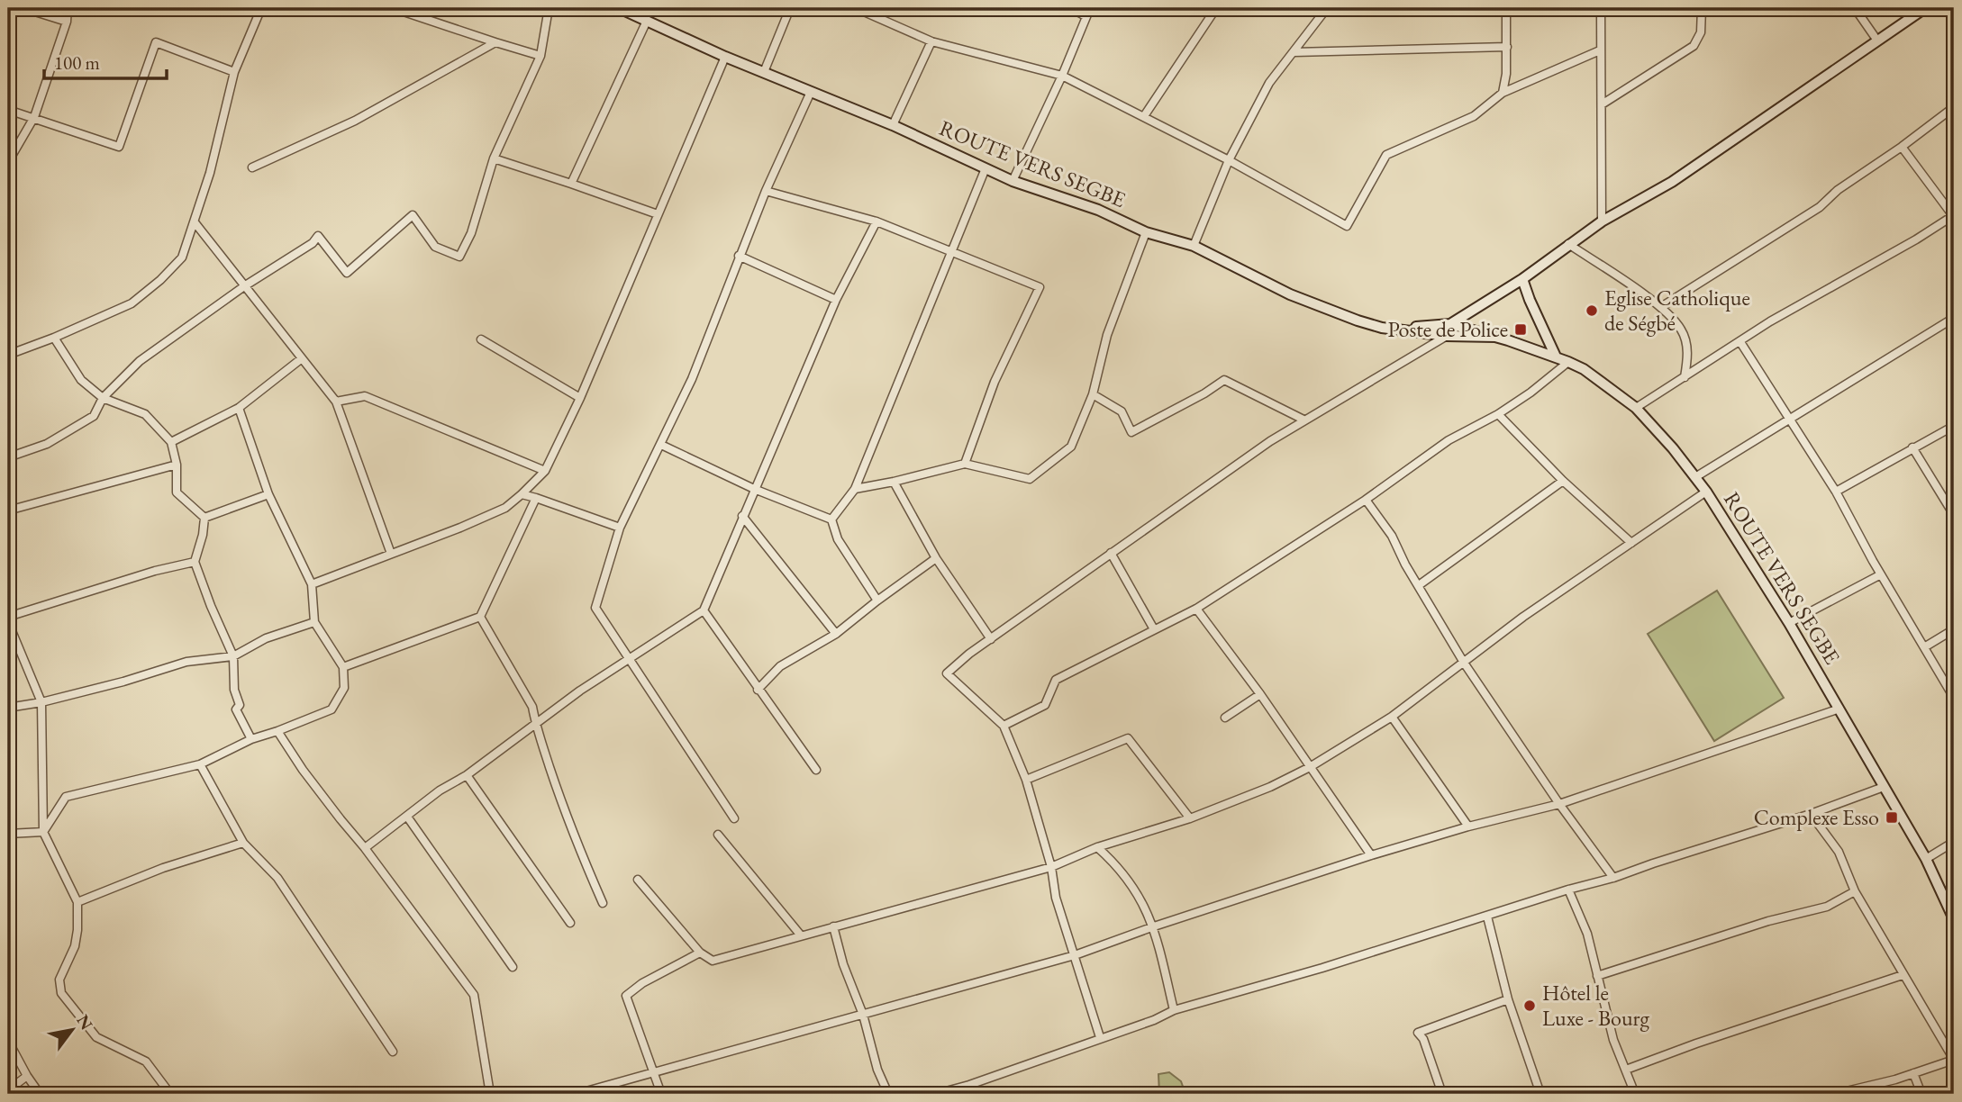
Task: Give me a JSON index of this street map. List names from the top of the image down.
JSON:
{
  "streets": {
    "main road": ["ROUTE VERS SEGBE"]
  },
  "places": {
    "other": ["Eglise Catholique de Ségbé", "Hôtel le Luxe - Bourg"],
    "transit": ["Poste de Police", "Complexe Esso"]
  },
  "scale_bar": "100 m",
  "north": "top right"
}
